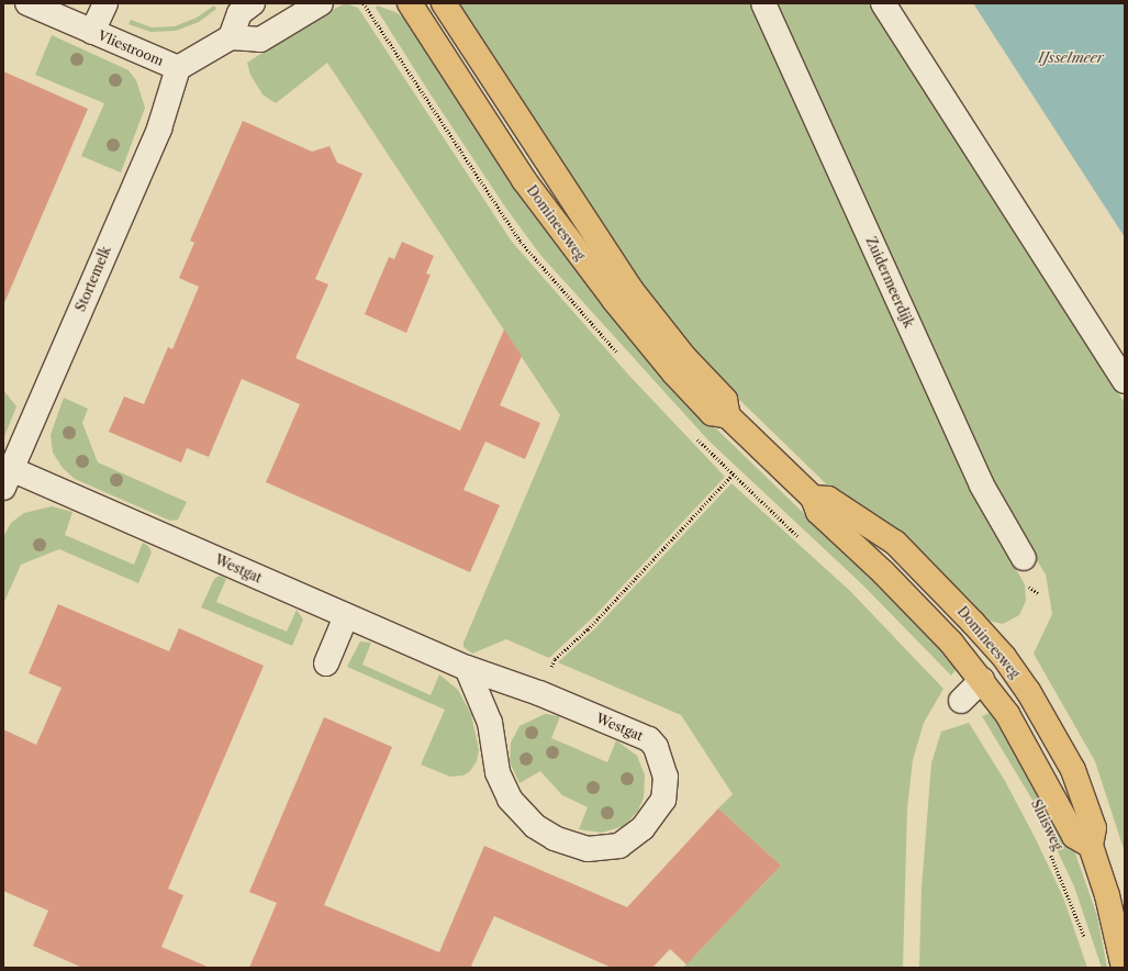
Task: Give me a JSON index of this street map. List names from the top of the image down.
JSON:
{
  "streets": {
    "main road": ["Domineesweg"],
    "street": [
      "Vliestroom",
      "Stortemelk",
      "Zuidermeerdijk",
      "Westgat"
    ],
    "path": ["Sluisweg"]
  },
  "crossings": [
    ["Vliestroom", "Stortemelk"],
    ["Stortemelk", "Westgat"]
  ],
  "water": ["IJsselmeer"]
}
